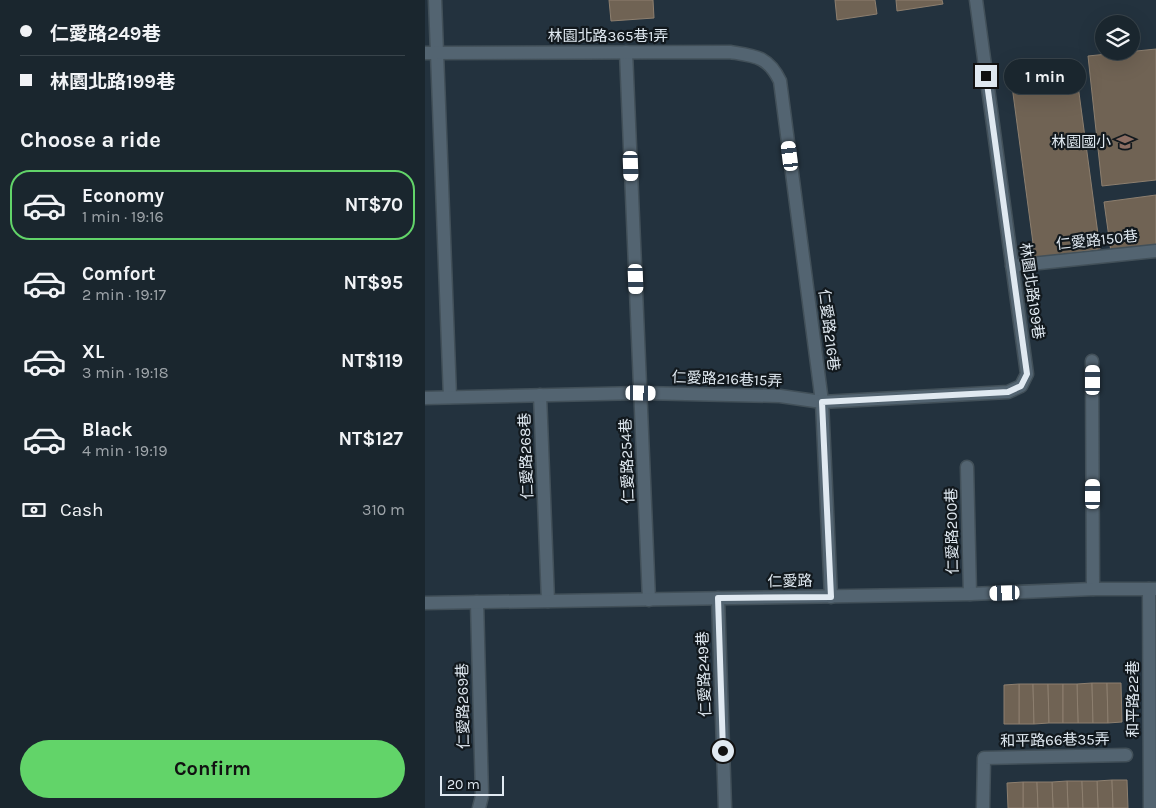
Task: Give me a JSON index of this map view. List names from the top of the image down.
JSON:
{
  "streets": {
    "street": [
      "林園北路365巷1弄",
      "仁愛路150巷",
      "林園北路199巷",
      "仁愛路216巷",
      "仁愛路216巷15弄",
      "仁愛路268巷",
      "仁愛路254巷",
      "仁愛路200巷",
      "仁愛路",
      "仁愛路249巷",
      "和平路22巷",
      "仁愛路269巷",
      "和平路66巷35弄"
    ]
  },
  "crossings": [
    ["林園北路365巷1弄", "仁愛路216巷"],
    ["林園北路365巷1弄", "仁愛路254巷"],
    ["仁愛路150巷", "林園北路199巷"],
    ["林園北路199巷", "仁愛路216巷"],
    ["林園北路199巷", "仁愛路216巷15弄"],
    ["仁愛路216巷", "仁愛路216巷15弄"],
    ["仁愛路216巷", "仁愛路"],
    ["仁愛路216巷15弄", "仁愛路268巷"],
    ["仁愛路216巷15弄", "仁愛路254巷"],
    ["仁愛路268巷", "仁愛路"],
    ["仁愛路254巷", "仁愛路"],
    ["仁愛路200巷", "仁愛路"],
    ["仁愛路", "仁愛路249巷"],
    ["仁愛路", "和平路22巷"],
    ["仁愛路", "仁愛路269巷"]
  ],
  "places": {
    "school or university": ["林園國小"]
  },
  "scale_bar": "20 m",
  "page": {
    "banner": ["仁愛路249巷", "林園北路199巷"],
    "bubble": "1 min",
    "heading": "Choose a ride",
    "list": [
      {
        "name": "Economy",
        "note": "1 min · 19:16",
        "value": "NT$70"
      },
      {
        "name": "Comfort",
        "note": "2 min · 19:17",
        "value": "NT$95"
      },
      {
        "name": "XL",
        "note": "3 min · 19:18",
        "value": "NT$119"
      },
      {
        "name": "Black",
        "note": "4 min · 19:19",
        "value": "NT$127"
      }
    ],
    "pay": ["Cash", "310 m"],
    "buttons": "Confirm",
    "scale": "20 m"
  }
}
